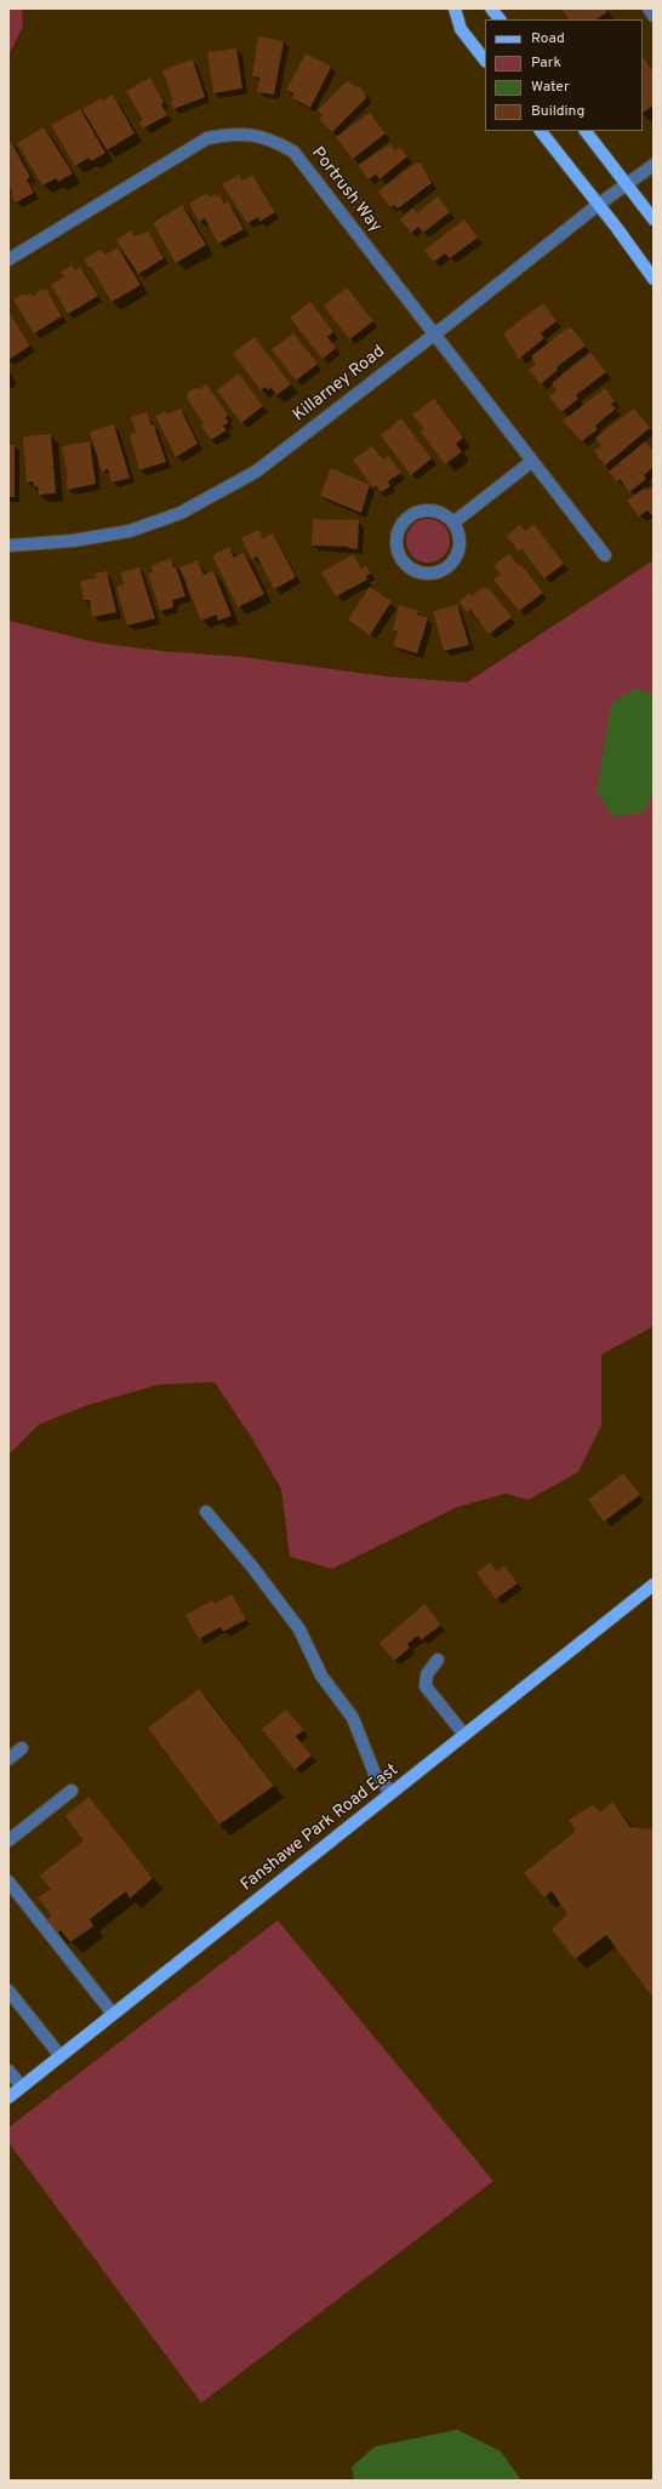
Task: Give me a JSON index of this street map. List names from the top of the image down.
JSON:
{
  "streets": {
    "main road": ["Fanshawe Park Road East"],
    "street": ["Portrush Way", "Killarney Road"]
  },
  "crossings": [
    ["Portrush Way", "Killarney Road"]
  ],
  "legend": [
    "Road",
    "Park",
    "Water",
    "Building"
  ]
}
